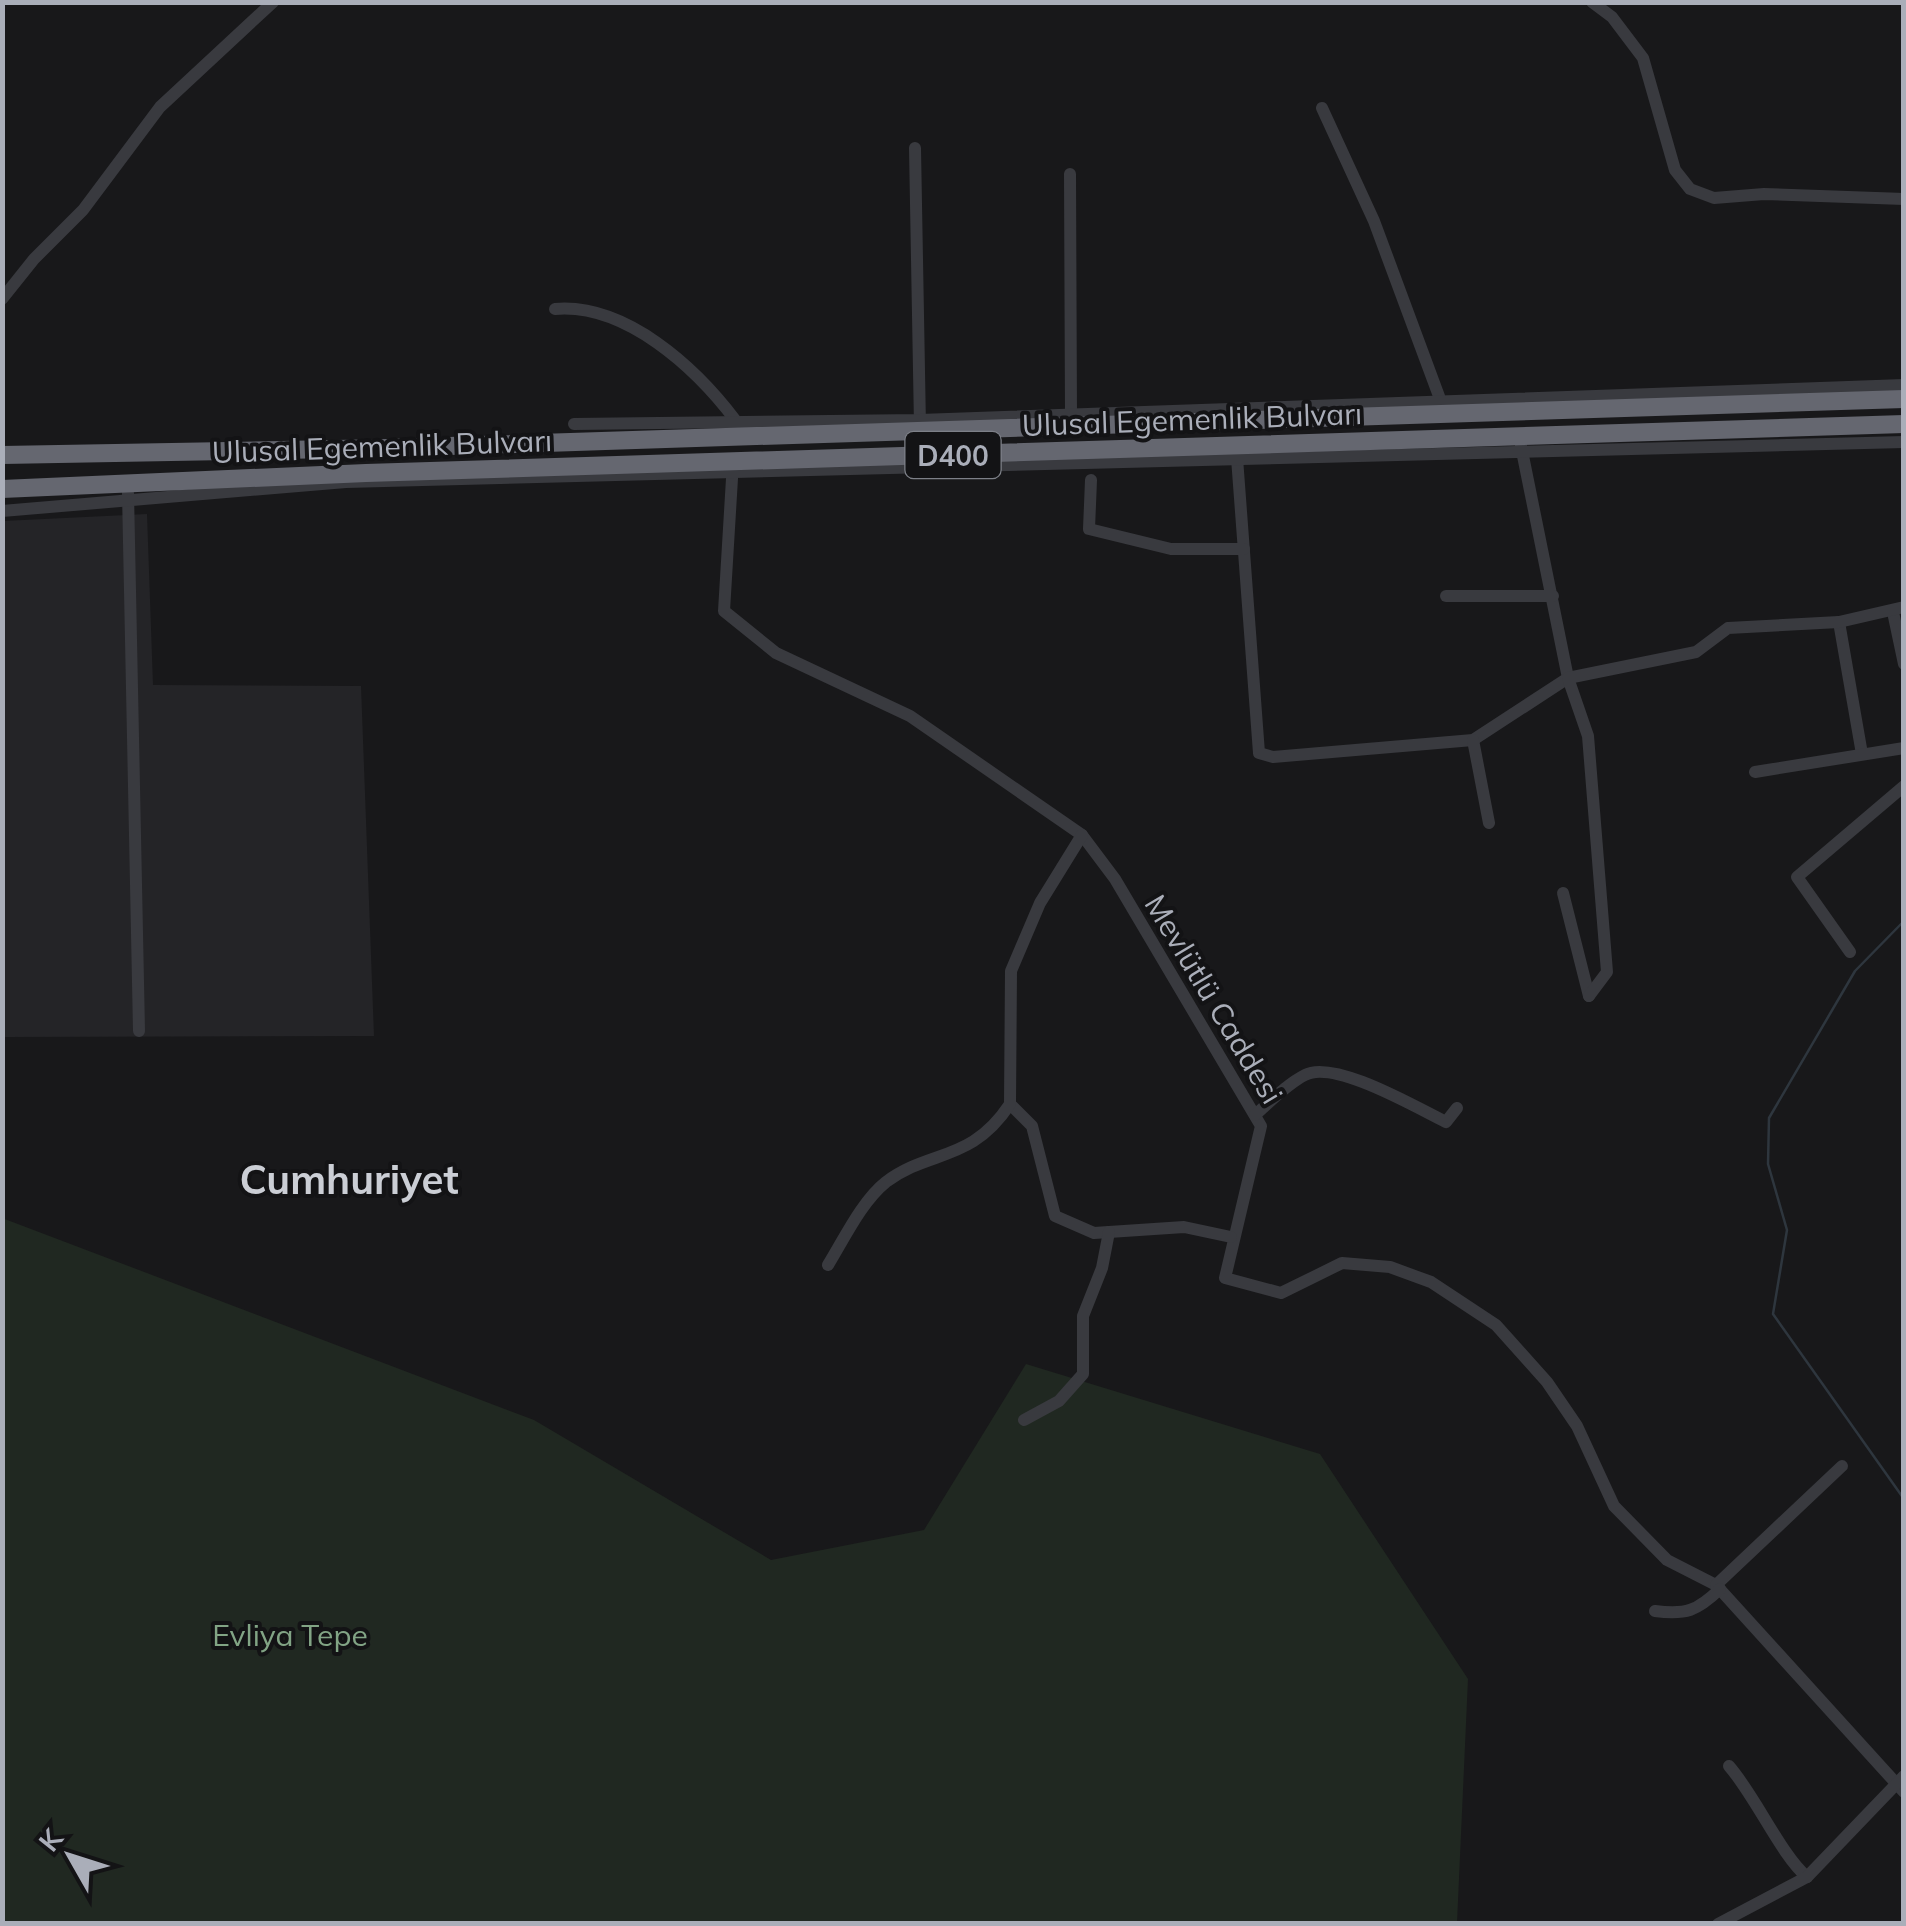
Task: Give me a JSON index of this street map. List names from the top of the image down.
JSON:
{
  "streets": {
    "highway": ["Ulusal Egemenlik Bulvarı", "D400"],
    "street": ["Mevlütlü Caddesi"]
  },
  "crossings": [
    ["Ulusal Egemenlik Bulvarı", "Mevlütlü Caddesi"]
  ],
  "districts": ["Cumhuriyet"],
  "parks": ["Evliya Tepe"],
  "north": "top left"
}
